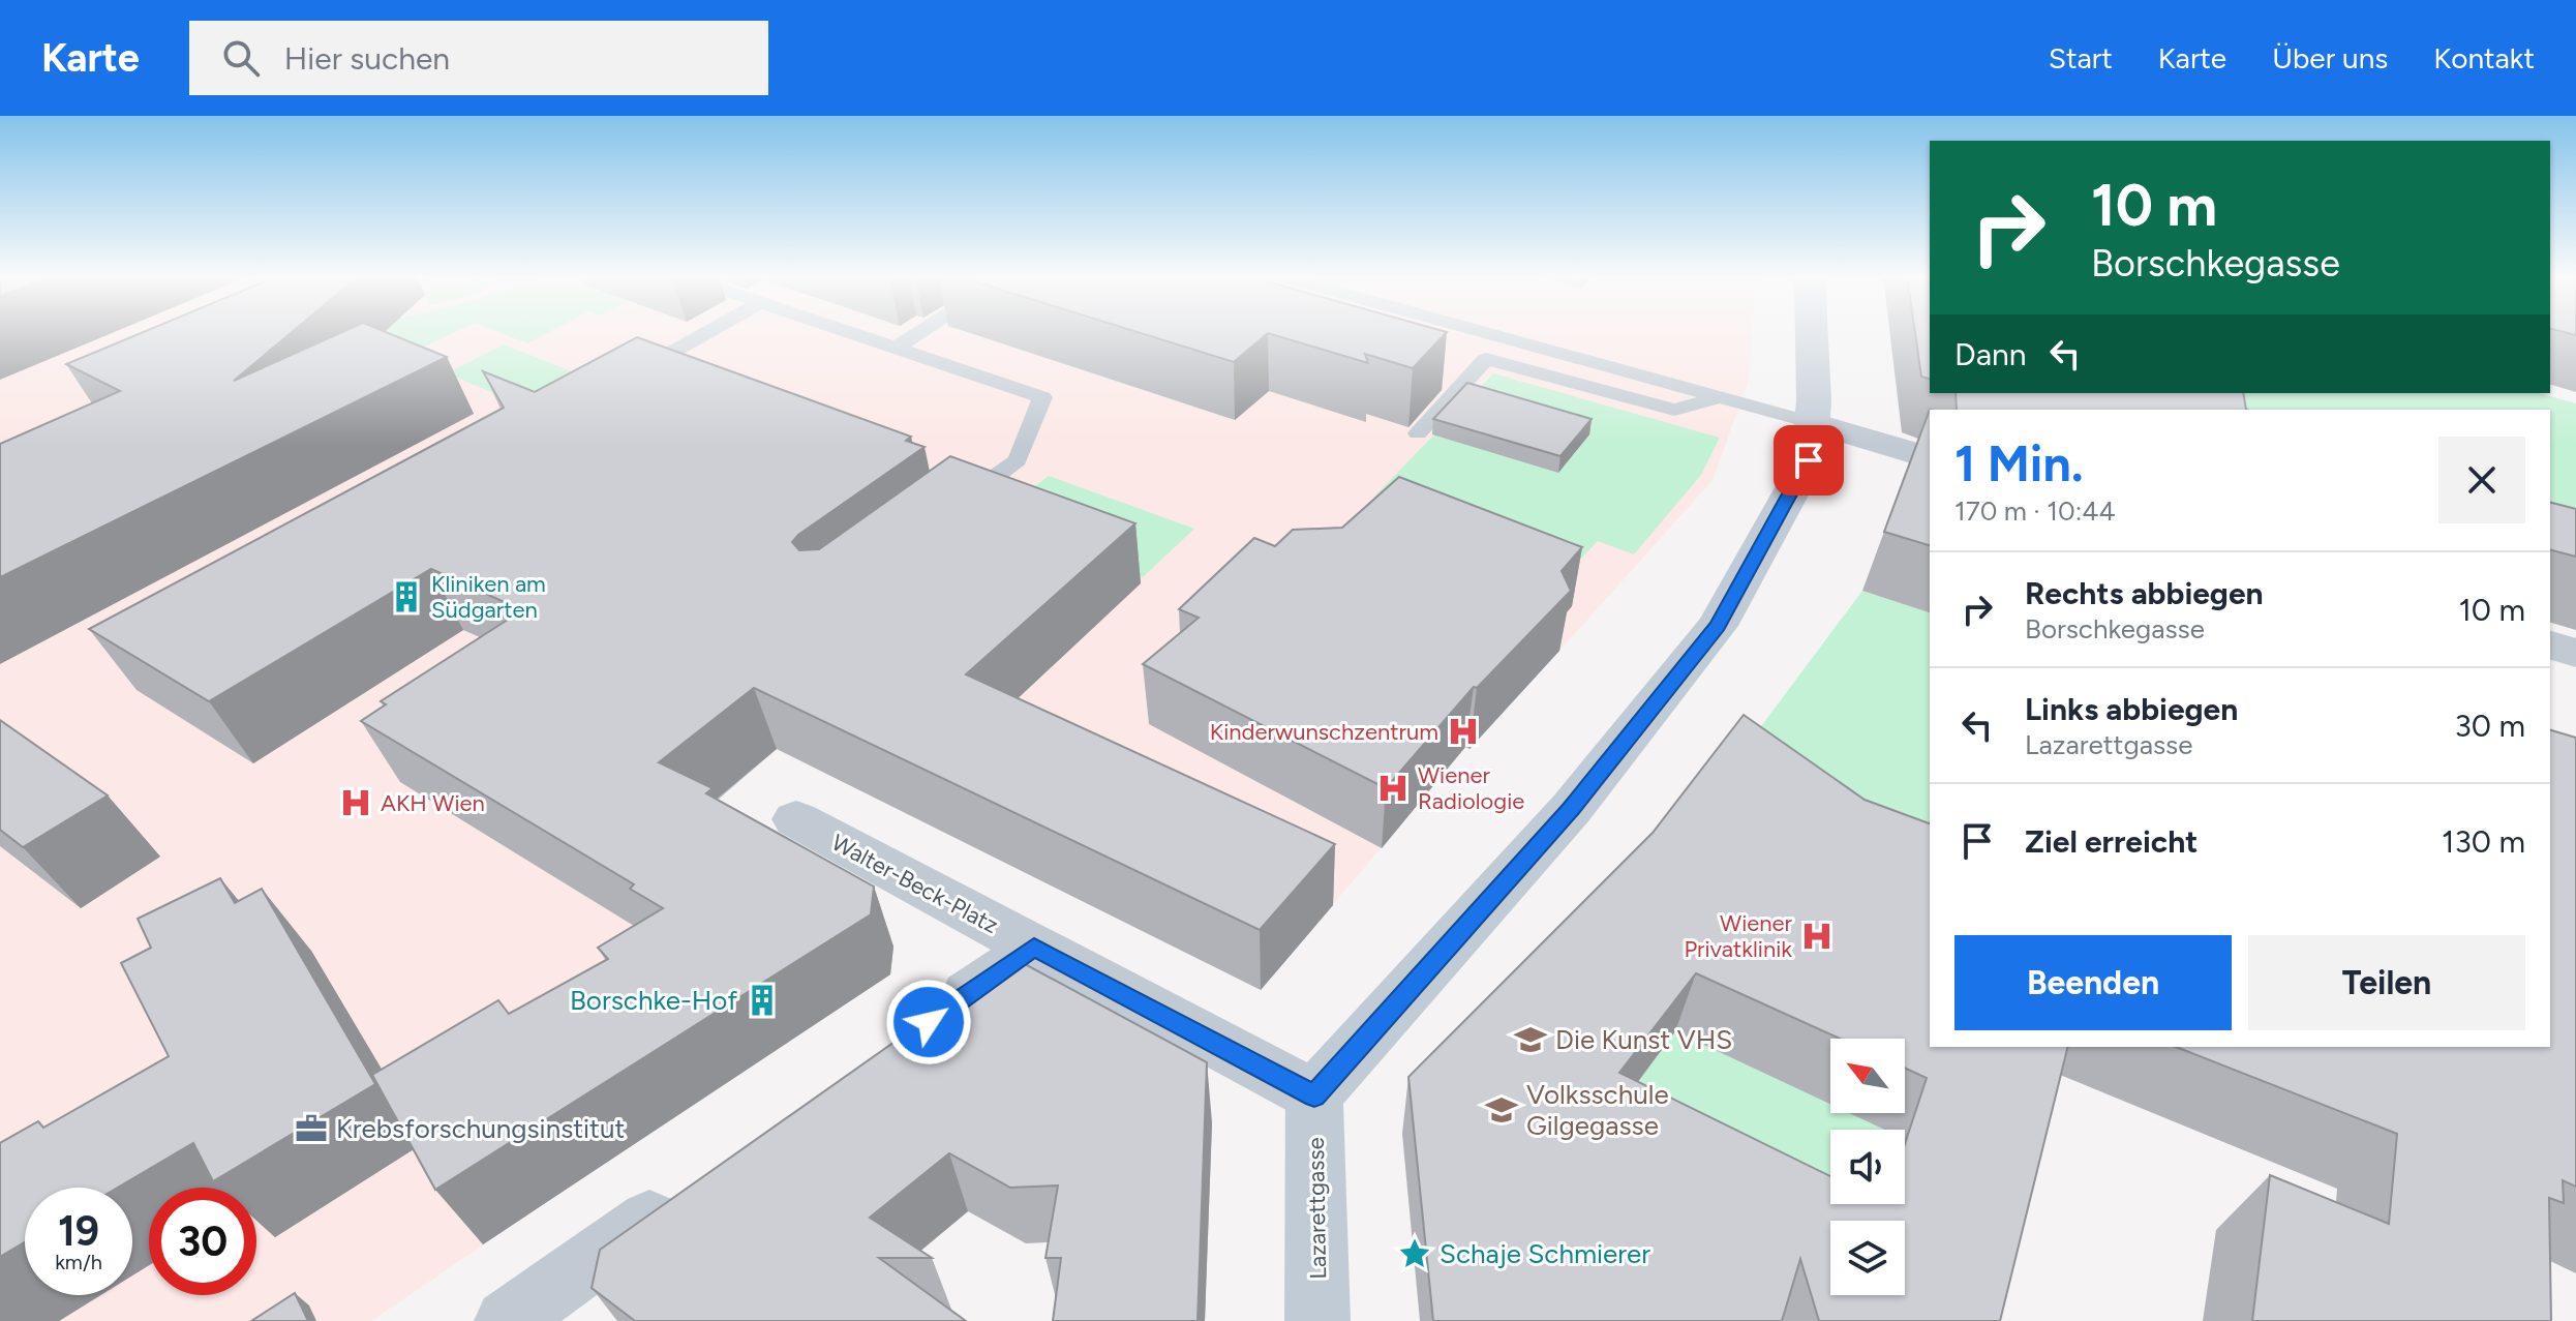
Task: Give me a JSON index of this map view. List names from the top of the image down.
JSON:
{
  "streets": {
    "main road": ["Lazarettgasse"],
    "street": ["Walter-Beck-Platz"]
  },
  "crossings": [
    ["Walter-Beck-Platz", "Lazarettgasse"]
  ],
  "places": {
    "building": ["Kliniken am Südgarten", "Borschke-Hof"],
    "hospital": [
      "Kinderwunschzentrum",
      "Wiener Radiologie",
      "AKH Wien",
      "Wiener Privatklinik"
    ],
    "school or university": ["Die Kunst VHS", "Volksschule Gilgegasse"],
    "office": ["Krebsforschungsinstitut"],
    "place": ["Schaje Schmierer"]
  },
  "north": "top left",
  "page": {
    "header": "Karte",
    "search": "Hier suchen",
    "nav": [
      "Start",
      "Karte",
      "Über uns",
      "Kontakt"
    ],
    "turn": ["10 m", "Borschkegasse"],
    "then": "Dann",
    "heading": ["1 Min.", "170 m · 10:44"],
    "list": [
      {
        "name": "Rechts abbiegen",
        "note": "Borschkegasse",
        "value": "10 m"
      },
      {
        "name": "Links abbiegen",
        "note": "Lazarettgasse",
        "value": "30 m"
      },
      {
        "name": "Ziel erreicht",
        "value": "130 m"
      }
    ],
    "buttons": ["Beenden", "Teilen"],
    "speed": "19 km/h",
    "limit": "30"
  }
}
